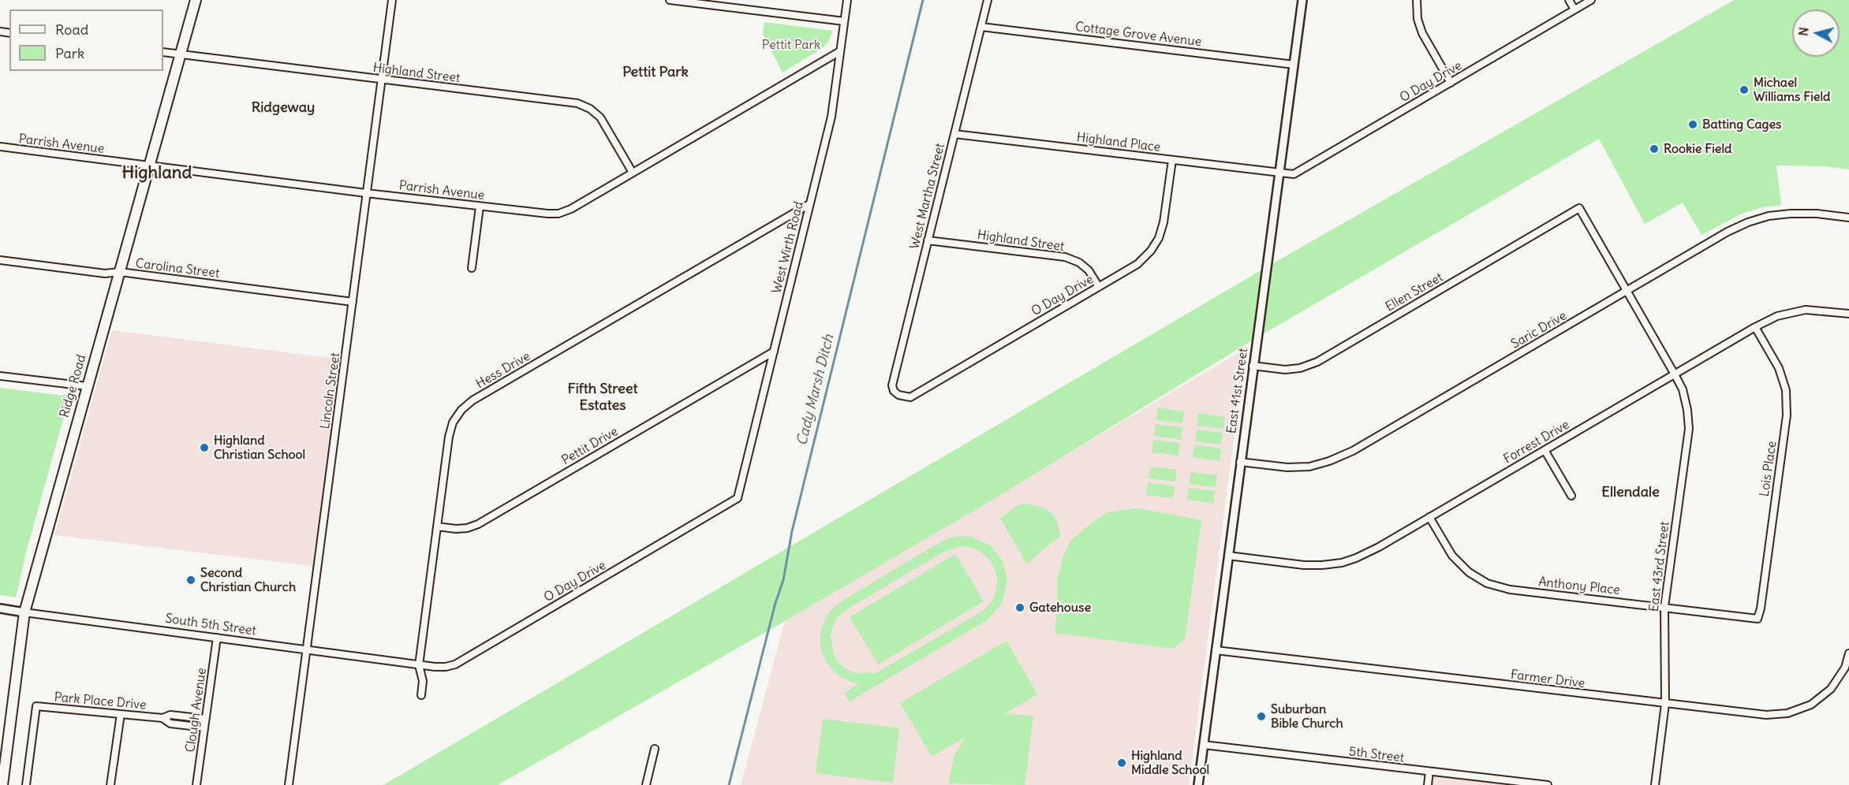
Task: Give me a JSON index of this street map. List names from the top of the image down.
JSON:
{
  "streets": {
    "main road": ["Ridge Road"],
    "street": [
      "Cottage Grove Avenue",
      "Highland Street",
      "O Day Drive",
      "Highland Place",
      "Parrish Avenue",
      "West Martha Street",
      "West Wirth Road",
      "Carolina Street",
      "Ellen Street",
      "Saric Drive",
      "Hess Drive",
      "Lincoln Street",
      "East 41st Street",
      "Forrest Drive",
      "Pettit Drive",
      "Lois Place",
      "East 43rd Street",
      "Anthony Place",
      "South 5th Street",
      "Farmer Drive",
      "Park Place Drive",
      "Clough Avenue",
      "5th Street"
    ]
  },
  "crossings": [
    ["Cottage Grove Avenue", "West Martha Street"],
    ["Cottage Grove Avenue", "East 41st Street"],
    ["Highland Street", "O Day Drive"],
    ["Highland Street", "Parrish Avenue"],
    ["Highland Street", "West Martha Street"],
    ["Highland Street", "Ridge Road"],
    ["Highland Street", "Lincoln Street"],
    ["O Day Drive", "Highland Place"],
    ["O Day Drive", "West Martha Street"],
    ["O Day Drive", "West Wirth Road"],
    ["O Day Drive", "Hess Drive"],
    ["O Day Drive", "East 41st Street"],
    ["O Day Drive", "South 5th Street"],
    ["Highland Place", "West Martha Street"],
    ["Highland Place", "East 41st Street"],
    ["Parrish Avenue", "West Wirth Road"],
    ["Parrish Avenue", "Ridge Road"],
    ["Parrish Avenue", "Lincoln Street"],
    ["West Wirth Road", "Hess Drive"],
    ["West Wirth Road", "Pettit Drive"],
    ["Carolina Street", "Ridge Road"],
    ["Carolina Street", "Lincoln Street"],
    ["Ellen Street", "East 41st Street"],
    ["Ellen Street", "East 43rd Street"],
    ["Saric Drive", "East 41st Street"],
    ["Saric Drive", "East 43rd Street"],
    ["Hess Drive", "Pettit Drive"],
    ["Hess Drive", "South 5th Street"],
    ["Ridge Road", "South 5th Street"],
    ["Lincoln Street", "South 5th Street"],
    ["East 41st Street", "Forrest Drive"],
    ["East 41st Street", "Farmer Drive"],
    ["East 41st Street", "5th Street"],
    ["Forrest Drive", "Lois Place"],
    ["Forrest Drive", "East 43rd Street"],
    ["Forrest Drive", "Anthony Place"],
    ["Lois Place", "Anthony Place"],
    ["East 43rd Street", "Anthony Place"],
    ["East 43rd Street", "Farmer Drive"],
    ["South 5th Street", "Clough Avenue"],
    ["Park Place Drive", "Clough Avenue"]
  ],
  "districts": [
    "Pettit Park",
    "Ridgeway",
    "Highland",
    "Fifth Street Estates",
    "Ellendale"
  ],
  "water": ["Cady Marsh Ditch"],
  "parks": ["Pettit Park"],
  "places": [
    "Michael Williams Field",
    "Batting Cages",
    "Rookie Field",
    "Highland Christian School",
    "Second Christian Church",
    "Gatehouse",
    "Suburban Bible Church",
    "Highland Middle School"
  ],
  "legend": ["Road", "Park"],
  "north": "left"
}
